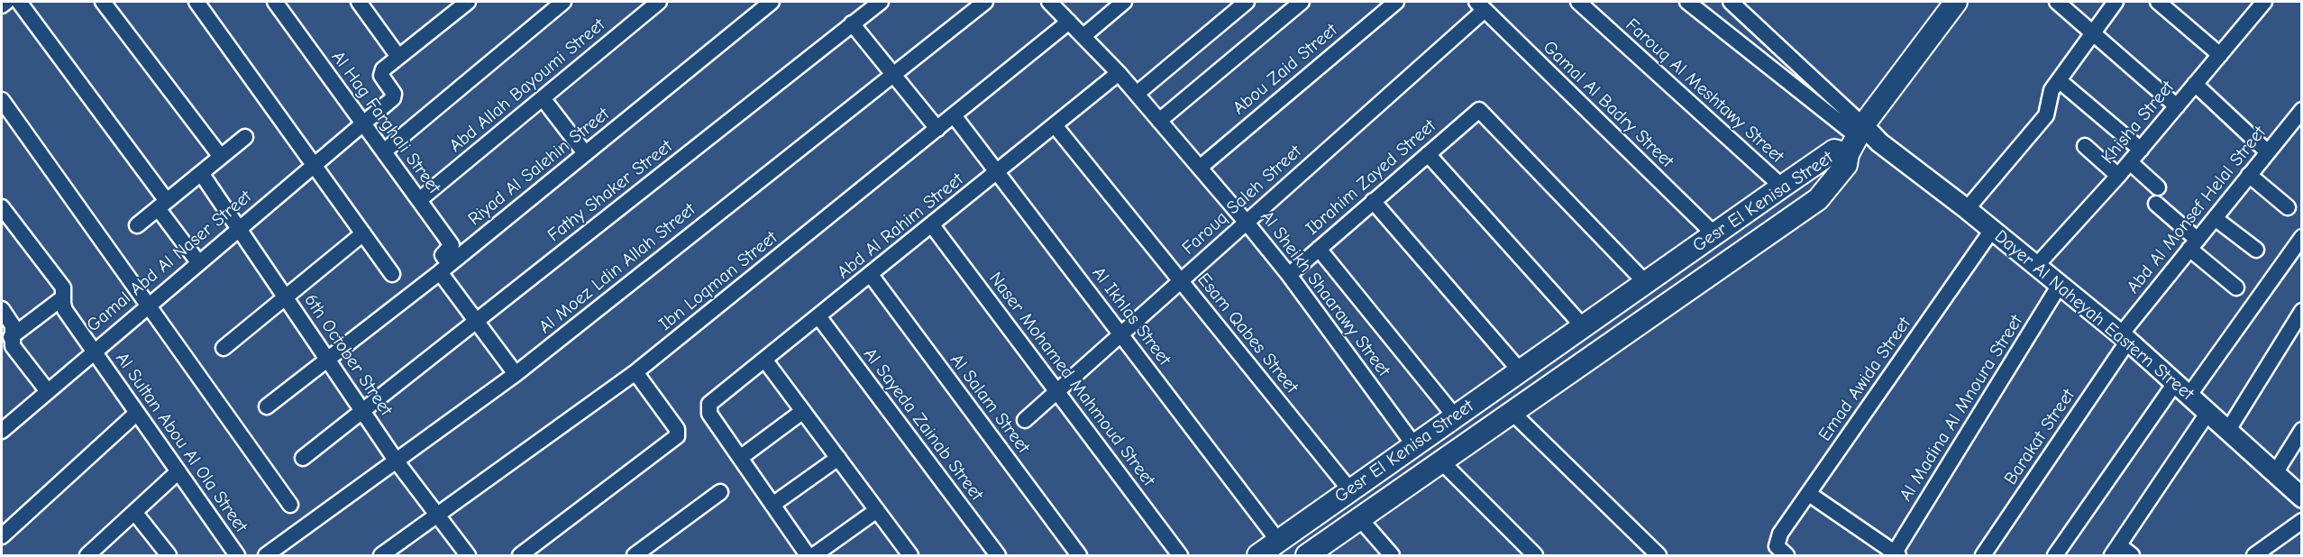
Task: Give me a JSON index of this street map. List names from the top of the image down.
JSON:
{
  "streets": {
    "main road": ["Gesr El Kenisa Street"],
    "street": [
      "Abou Zaid Street",
      "Abd Allah Bayoumi Street",
      "Farouq Al Meshtawy Street",
      "Gamal Al Badry Street",
      "Al Hag Farghali Street",
      "Khisha Street",
      "Riyad Al Salehin Street",
      "Ibrahim Zayed Street",
      "Fathy Shaker Street",
      "Farouq Saleh Street",
      "Abd Al Monsef Helal Street",
      "Abd Al Rahim Street",
      "Gamal Abd Al Naser Street",
      "Al Moez Ldin Allah Street",
      "Ibn Loqman Street",
      "Al Sheikh Shaarawy Street",
      "Dayer Al Naheyah Eastern Street",
      "Al Ikhlas Street",
      "Esam Qabes Street",
      "6th October Street",
      "Naser Mohamed Mahmoud Street",
      "Emad Awida Street",
      "Al Salam Street",
      "Al Madina Al Mnoura Street",
      "Al Sayeda Zainab Street",
      "Barakat Street",
      "Al Sultan Abou Al Ola Street"
    ]
  },
  "crossings": [
    ["Abou Zaid Street", "Al Sheikh Shaarawy Street"],
    ["Abd Allah Bayoumi Street", "Al Hag Farghali Street"],
    ["Farouq Al Meshtawy Street", "Gesr El Kenisa Street"],
    ["Gamal Al Badry Street", "Farouq Saleh Street"],
    ["Gamal Al Badry Street", "Gesr El Kenisa Street"],
    ["Al Hag Farghali Street", "Riyad Al Salehin Street"],
    ["Al Hag Farghali Street", "Gamal Abd Al Naser Street"],
    ["Khisha Street", "Dayer Al Naheyah Eastern Street"],
    ["Riyad Al Salehin Street", "6th October Street"],
    ["Ibrahim Zayed Street", "Gesr El Kenisa Street"],
    ["Ibrahim Zayed Street", "Al Sheikh Shaarawy Street"],
    ["Fathy Shaker Street", "6th October Street"],
    ["Farouq Saleh Street", "Al Sheikh Shaarawy Street"],
    ["Farouq Saleh Street", "Al Ikhlas Street"],
    ["Farouq Saleh Street", "Esam Qabes Street"],
    ["Farouq Saleh Street", "Naser Mohamed Mahmoud Street"],
    ["Gesr El Kenisa Street", "Al Sheikh Shaarawy Street"],
    ["Gesr El Kenisa Street", "Dayer Al Naheyah Eastern Street"],
    ["Gesr El Kenisa Street", "Al Ikhlas Street"],
    ["Gesr El Kenisa Street", "Esam Qabes Street"],
    ["Abd Al Monsef Helal Street", "Dayer Al Naheyah Eastern Street"],
    ["Abd Al Monsef Helal Street", "Barakat Street"],
    ["Abd Al Rahim Street", "Al Sheikh Shaarawy Street"],
    ["Abd Al Rahim Street", "Al Ikhlas Street"],
    ["Abd Al Rahim Street", "Esam Qabes Street"],
    ["Abd Al Rahim Street", "Naser Mohamed Mahmoud Street"],
    ["Abd Al Rahim Street", "Al Salam Street"],
    ["Abd Al Rahim Street", "Al Sayeda Zainab Street"],
    ["Gamal Abd Al Naser Street", "6th October Street"],
    ["Gamal Abd Al Naser Street", "Al Sultan Abou Al Ola Street"],
    ["Al Moez Ldin Allah Street", "6th October Street"],
    ["Ibn Loqman Street", "Al Sheikh Shaarawy Street"],
    ["Ibn Loqman Street", "Al Ikhlas Street"],
    ["Ibn Loqman Street", "6th October Street"],
    ["Dayer Al Naheyah Eastern Street", "Emad Awida Street"],
    ["Dayer Al Naheyah Eastern Street", "Al Madina Al Mnoura Street"],
    ["Dayer Al Naheyah Eastern Street", "Barakat Street"]
  ]
}
